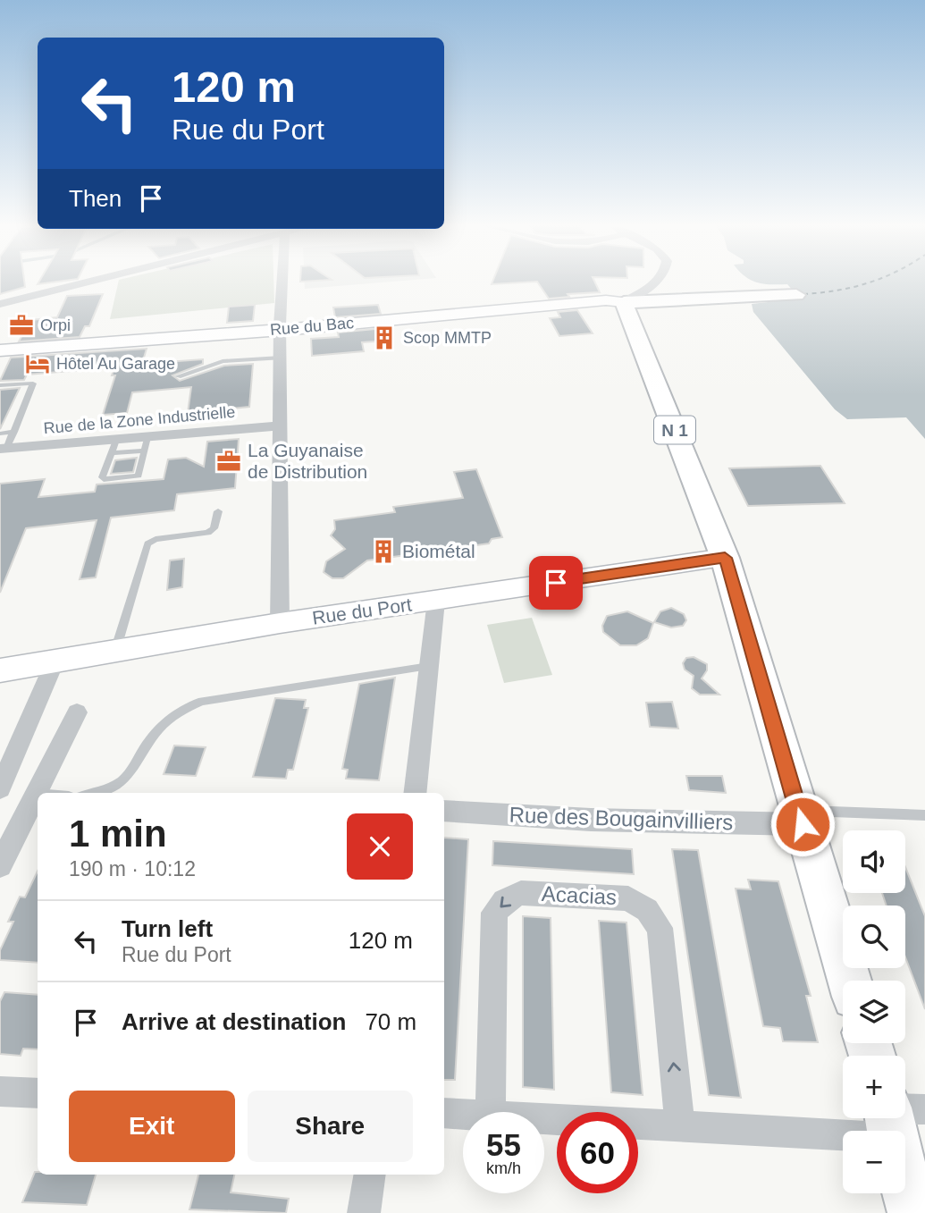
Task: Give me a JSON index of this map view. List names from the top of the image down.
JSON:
{
  "streets": {
    "main road": ["N 1"],
    "street": [
      "Rue du Bac",
      "Rue de la Zone Industrielle",
      "Rue du Port",
      "Rue des Bougainvilliers",
      "Acacias"
    ]
  },
  "crossings": [
    ["Rue du Bac", "N 1"],
    ["N 1", "Rue du Port"],
    ["N 1", "Rue des Bougainvilliers"]
  ],
  "places": {
    "office": ["Orpi", "La Guyanaise de Distribution"],
    "building": ["Scop MMTP", "Biométal"],
    "hotel": ["Hôtel Au Garage"]
  },
  "page": {
    "turn": ["120 m", "Rue du Port"],
    "then": "Then",
    "heading": ["1 min", "190 m · 10:12"],
    "map_buttons": ["+", "−"],
    "list": [
      {
        "name": "Turn left",
        "note": "Rue du Port",
        "value": "120 m"
      },
      {
        "name": "Arrive at destination",
        "value": "70 m"
      }
    ],
    "buttons": ["Exit", "Share"],
    "speed": "55 km/h",
    "limit": "60"
  }
}
